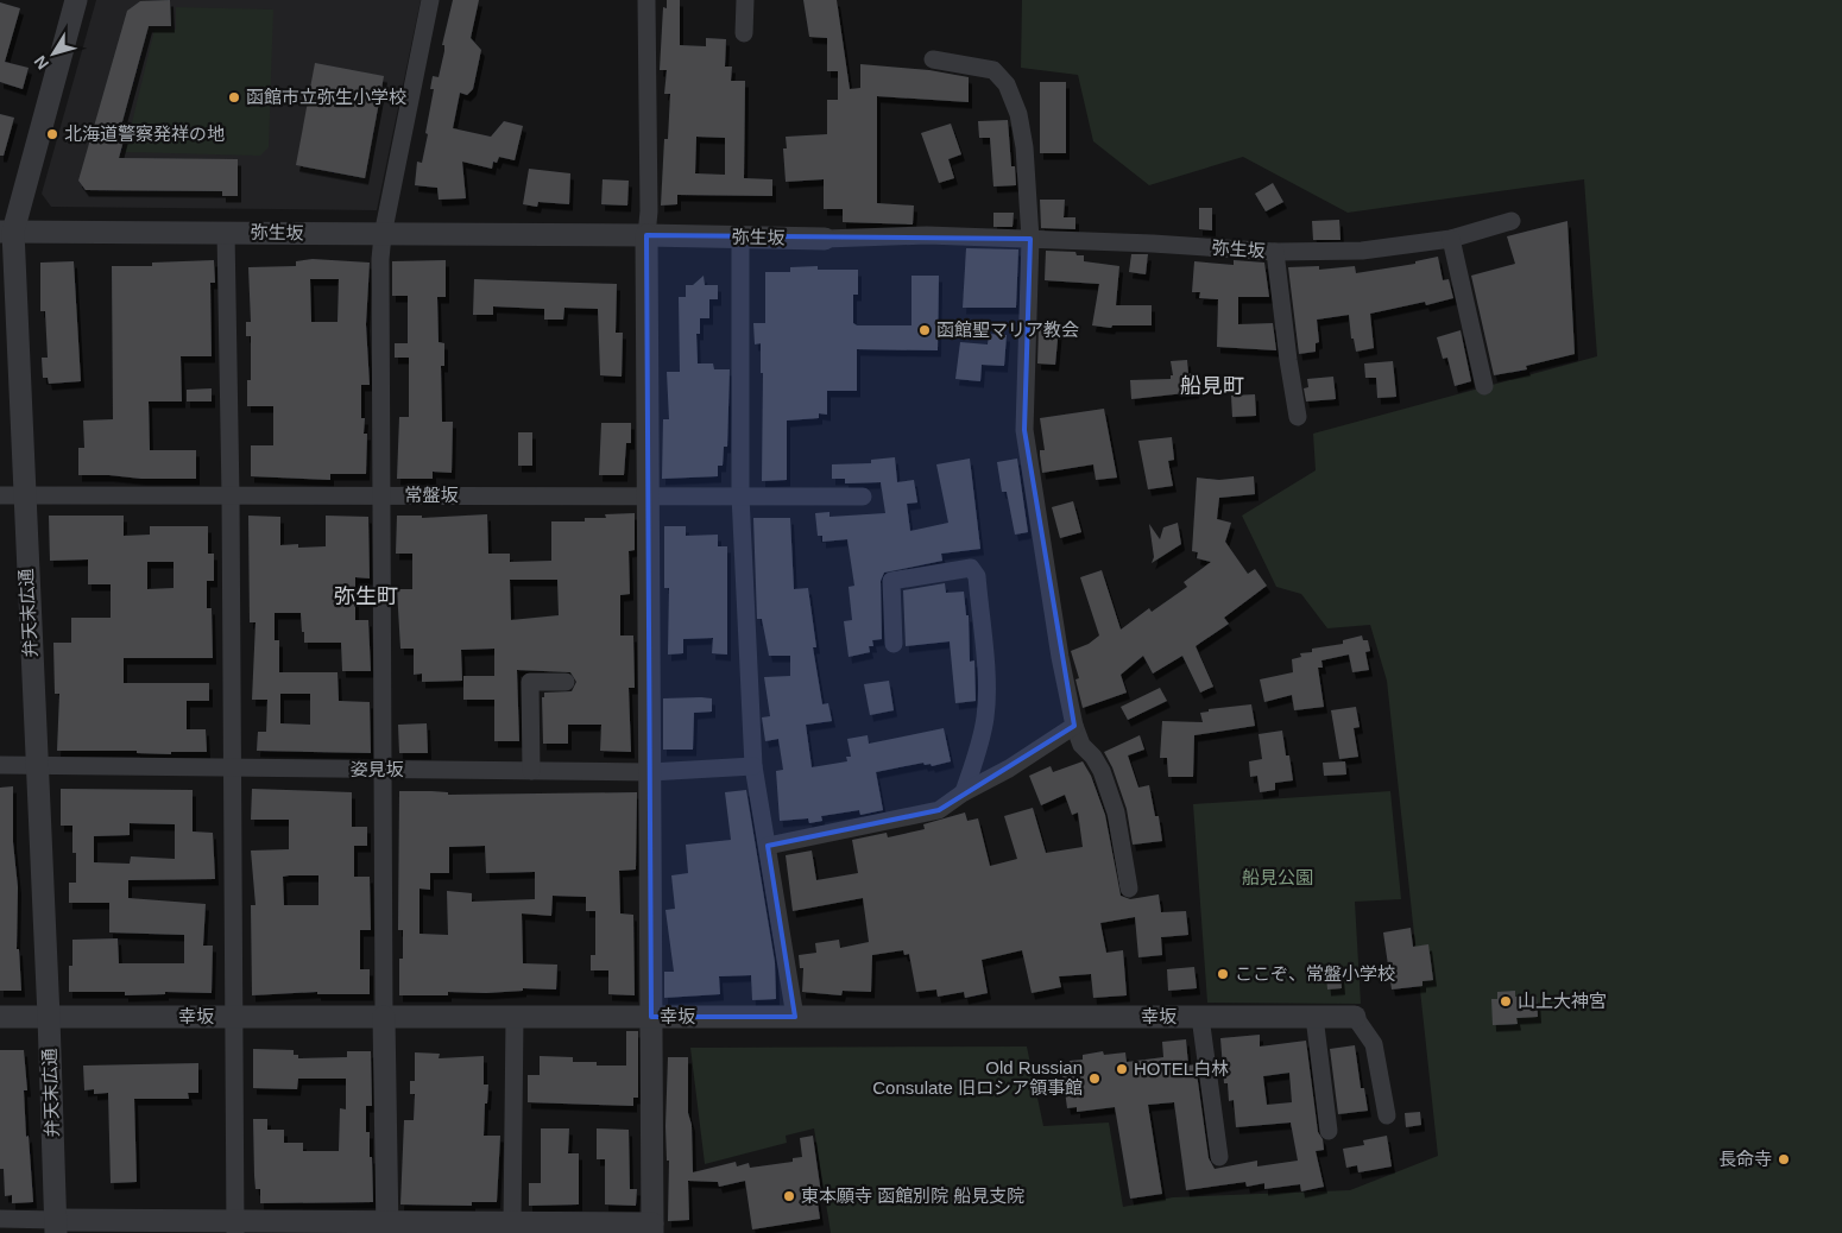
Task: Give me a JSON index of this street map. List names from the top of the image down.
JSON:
{
  "streets": {
    "street": [
      "弥生坂",
      "常盤坂",
      "弁天末広通",
      "姿見坂",
      "幸坂"
    ]
  },
  "crossings": [
    ["弥生坂", "弁天末広通"],
    ["常盤坂", "弁天末広通"],
    ["弁天末広通", "姿見坂"],
    ["弁天末広通", "幸坂"]
  ],
  "districts": ["船見町", "弥生町"],
  "parks": ["船見公園"],
  "places": [
    "函館市立弥生小学校",
    "北海道警察発祥の地",
    "函館聖マリア教会",
    "ここぞ、常盤小学校",
    "山上大神宮",
    "HOTEL白林",
    "Old Russian Consulate 旧ロシア領事館",
    "長命寺",
    "東本願寺 函館別院 船見支院"
  ],
  "north": "bottom left"
}
